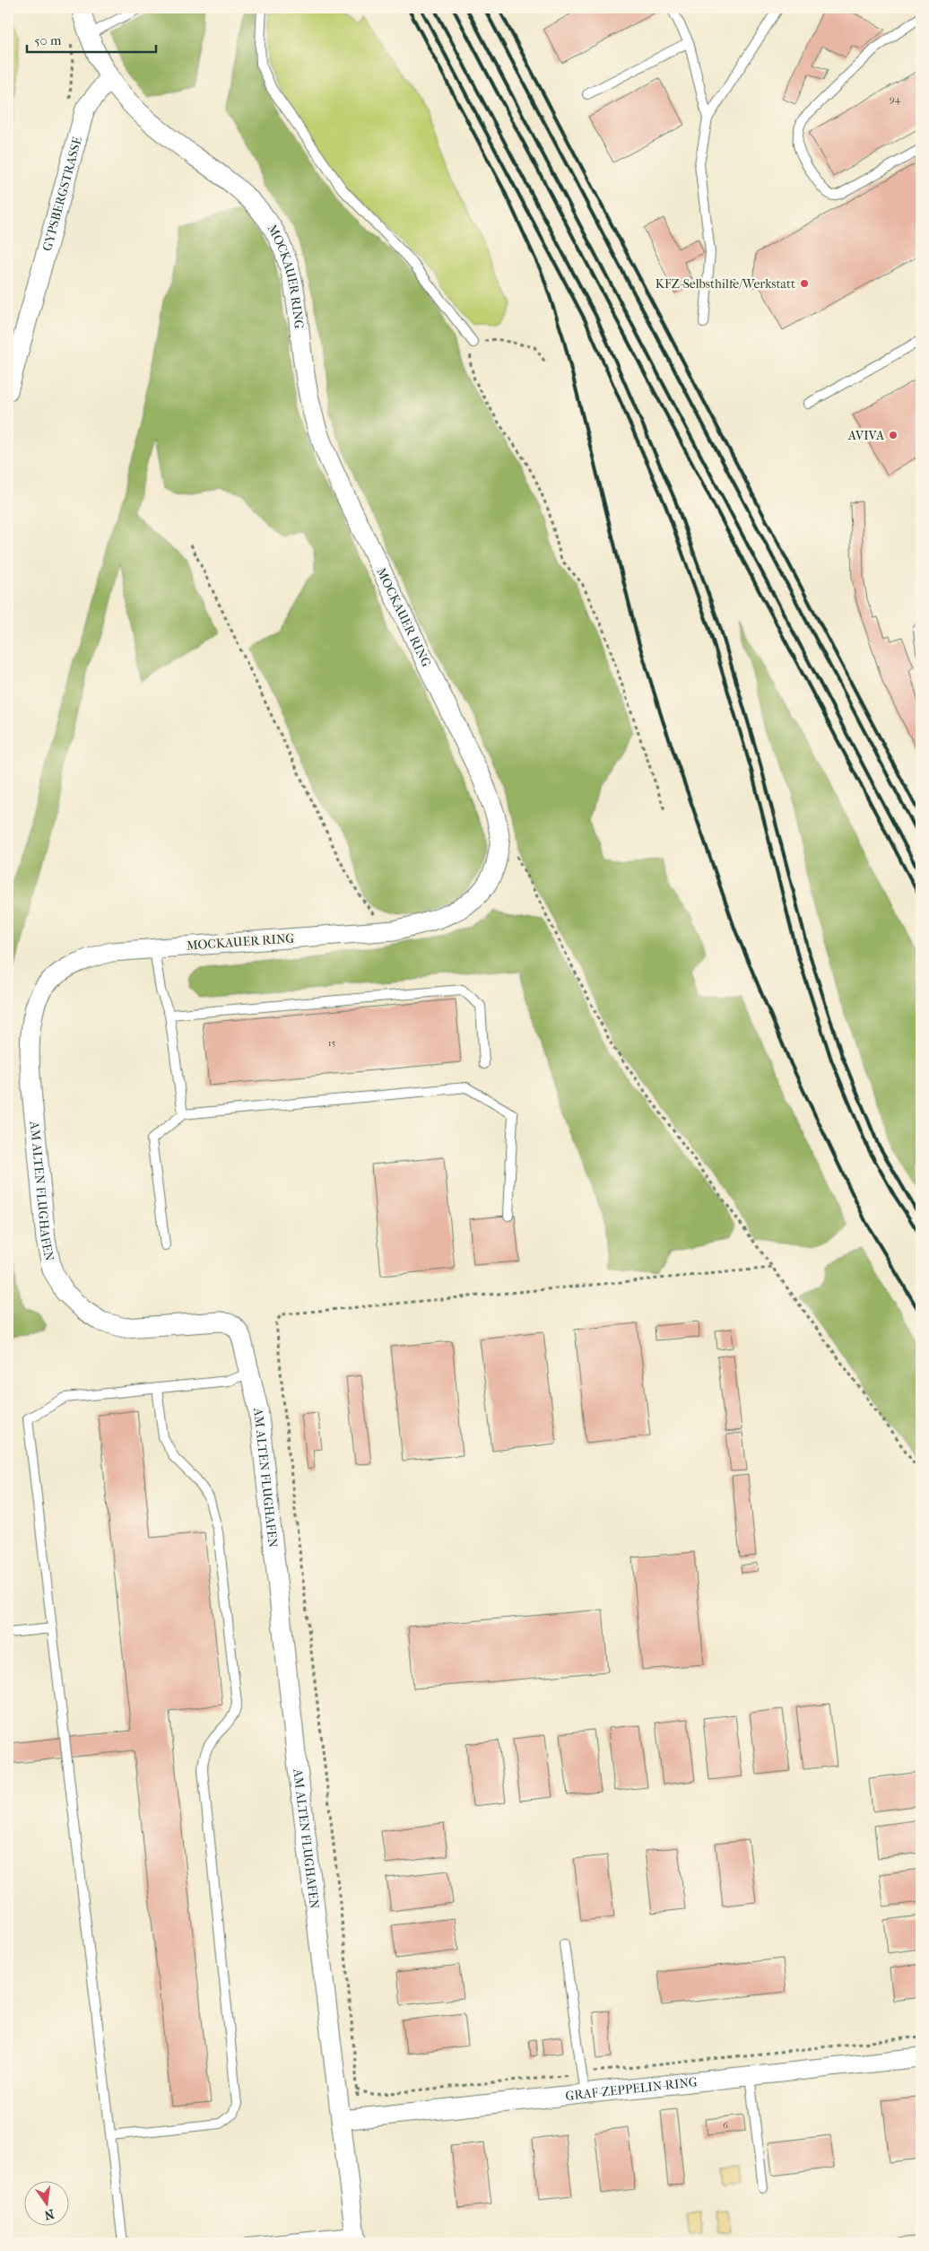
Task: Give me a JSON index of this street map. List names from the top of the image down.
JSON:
{
  "streets": {
    "street": [
      "GYPSBERGSTRASSE",
      "MOCKAUER RING",
      "AM ALTEN FLUGHAFEN",
      "GRAF-ZEPPELIN-RING"
    ]
  },
  "crossings": [
    ["GYPSBERGSTRASSE", "MOCKAUER RING"],
    ["MOCKAUER RING", "AM ALTEN FLUGHAFEN"],
    ["AM ALTEN FLUGHAFEN", "GRAF-ZEPPELIN-RING"]
  ],
  "places": ["KFZ-Selbsthilfe/Werkstatt", "AVIVA"],
  "house_numbers": ["94", "15", "6"],
  "scale_bar": "50 m",
  "north": "bottom"
}
